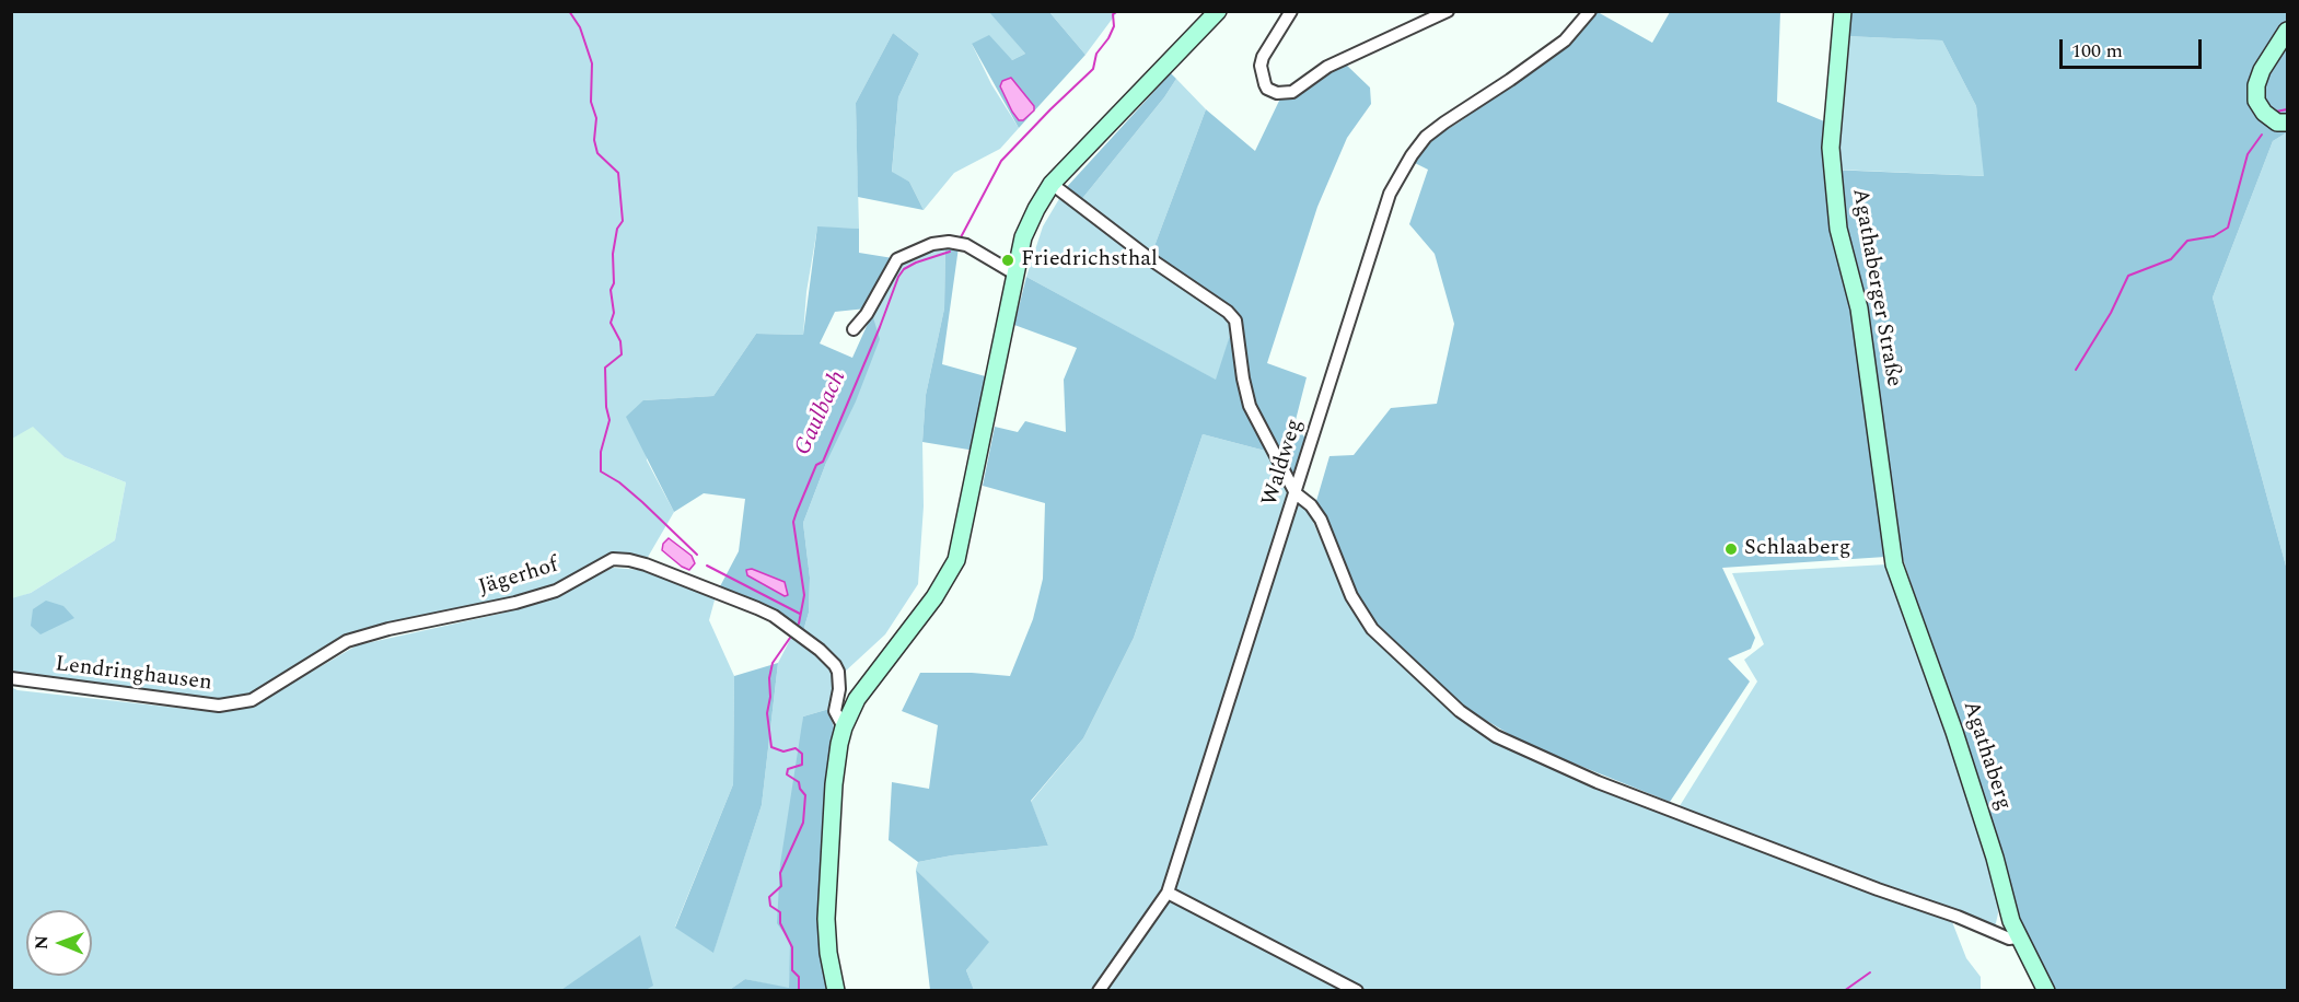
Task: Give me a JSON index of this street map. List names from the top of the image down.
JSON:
{
  "streets": {
    "main road": ["Agathaberger Straße", "Agathaberg"],
    "street": ["Waldweg", "Jägerhof", "Lendringhausen"]
  },
  "crossings": [
    ["Agathaberger Straße", "Agathaberg"],
    ["Jägerhof", "Lendringhausen"]
  ],
  "water": ["Gaulbach"],
  "places": ["Friedrichsthal", "Schlaaberg"],
  "scale_bar": "100 m",
  "north": "left"
}
